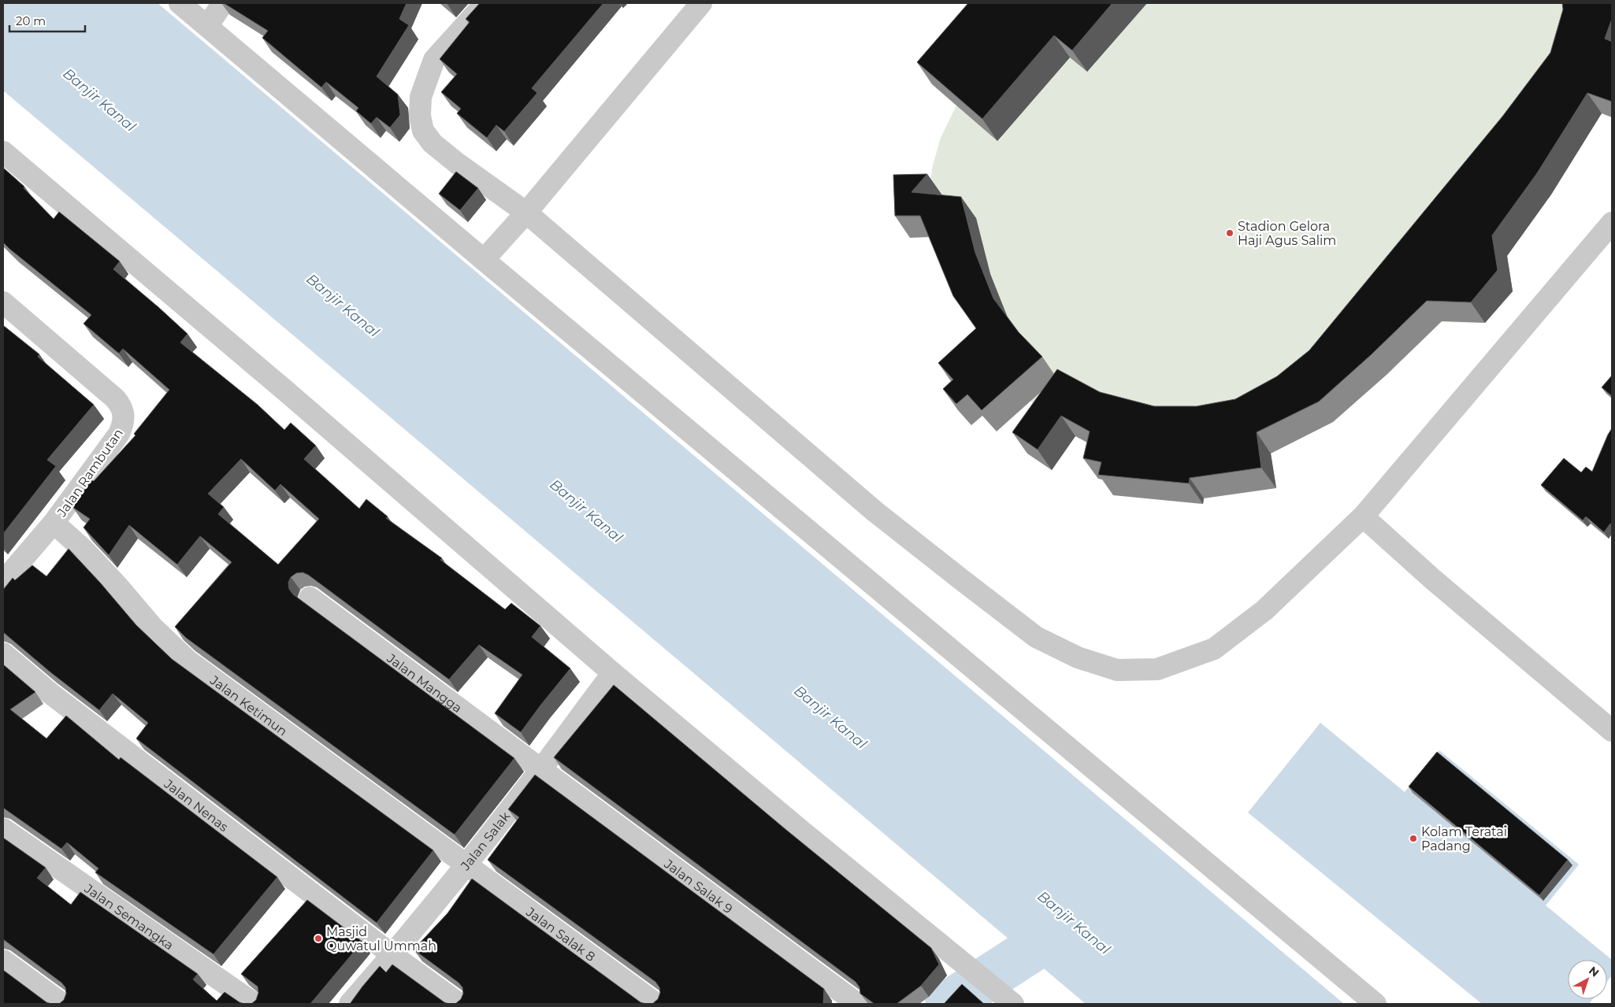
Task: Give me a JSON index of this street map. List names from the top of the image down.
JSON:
{
  "streets": {
    "street": [
      "Jalan Rambutan",
      "Jalan Mangga",
      "Jalan Ketimun",
      "Jalan Nenas",
      "Jalan Salak",
      "Jalan Salak 9",
      "Jalan Semangka",
      "Jalan Salak 8"
    ]
  },
  "crossings": [
    ["Jalan Rambutan", "Jalan Ketimun"],
    ["Jalan Mangga", "Jalan Salak"],
    ["Jalan Mangga", "Jalan Salak 9"],
    ["Jalan Ketimun", "Jalan Salak"],
    ["Jalan Ketimun", "Jalan Salak 8"],
    ["Jalan Nenas", "Jalan Salak"],
    ["Jalan Salak", "Jalan Salak 9"],
    ["Jalan Salak", "Jalan Salak 8"]
  ],
  "water": ["Banjir Kanal"],
  "places": ["Stadion Gelora Haji Agus Salim", "Kolam Teratai Padang", "Masjid Quwatul Ummah"],
  "scale_bar": "20 m",
  "north": "top right"
}
